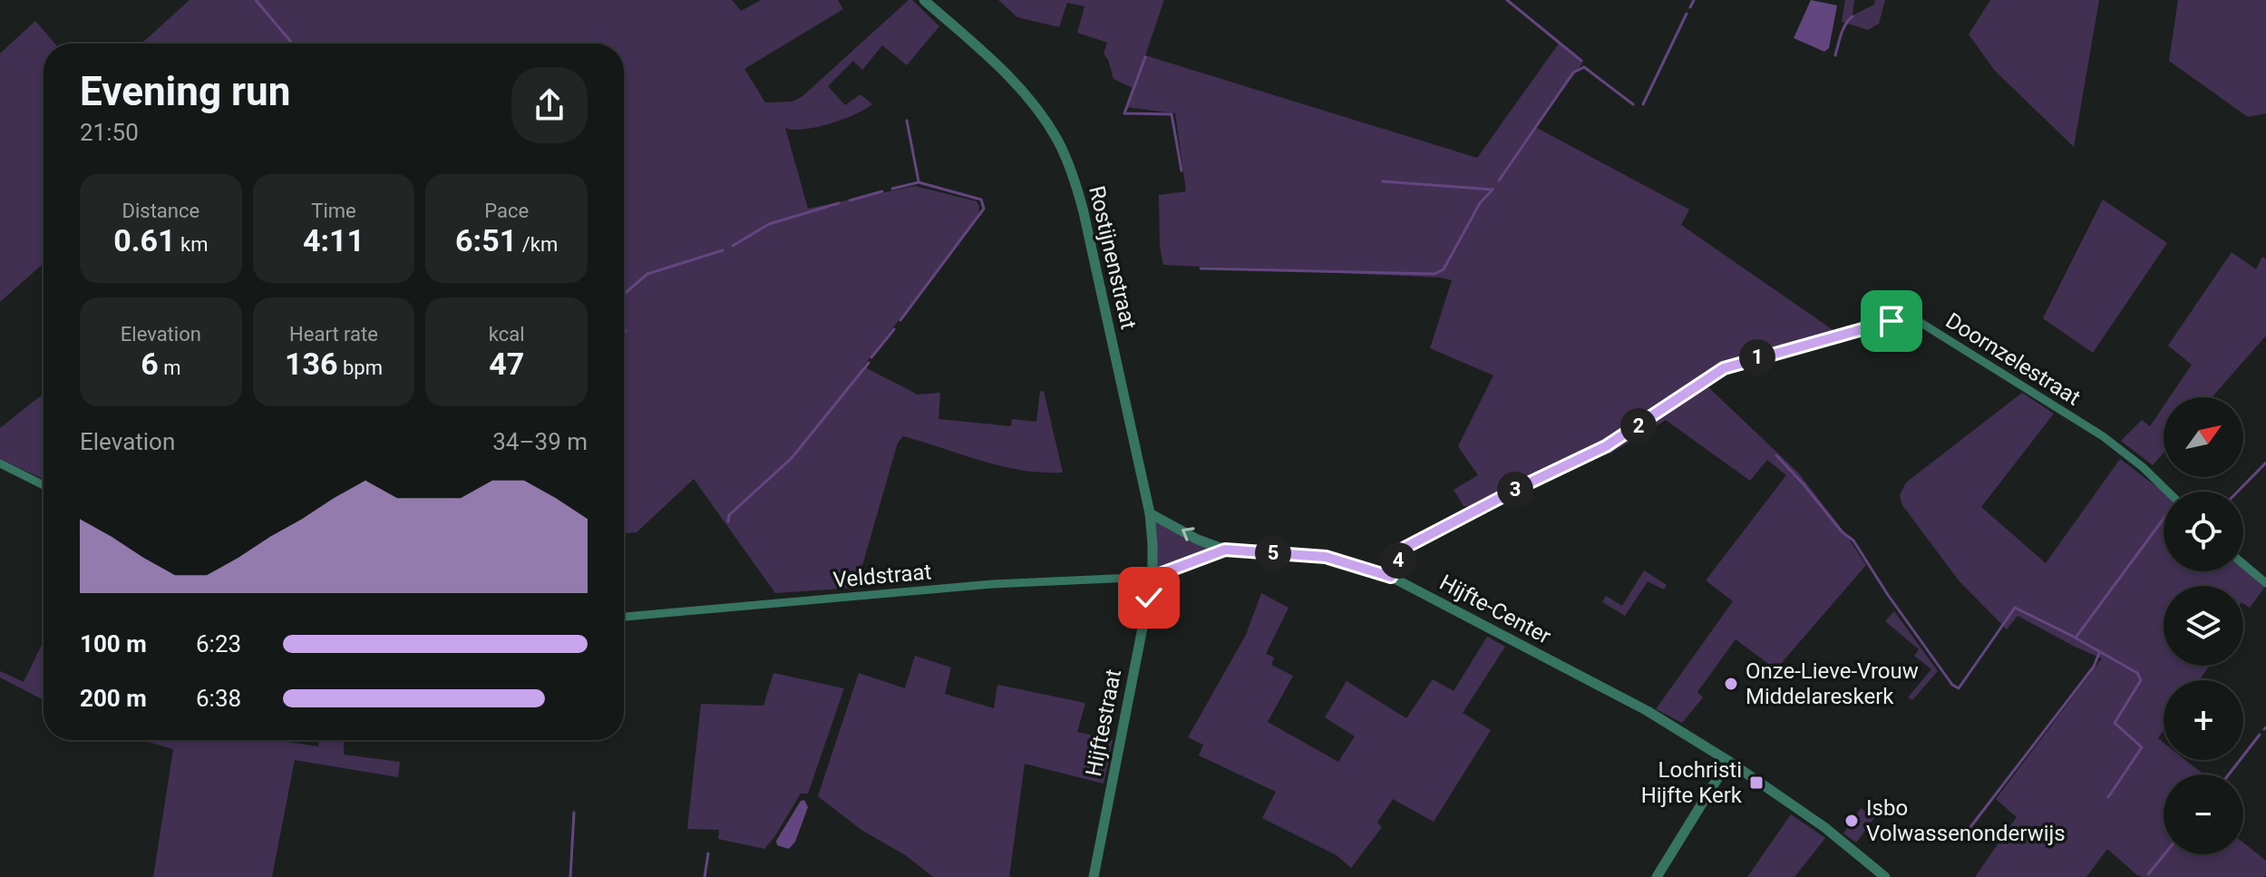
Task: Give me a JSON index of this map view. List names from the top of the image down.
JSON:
{
  "streets": {
    "street": [
      "Rostijnenstraat",
      "Doornzelestraat",
      "Veldstraat",
      "Hijfte-Center",
      "Hijftestraat"
    ]
  },
  "crossings": [
    ["Rostijnenstraat", "Veldstraat"],
    ["Rostijnenstraat", "Hijfte-Center"],
    ["Rostijnenstraat", "Hijftestraat"],
    ["Doornzelestraat", "Hijfte-Center"],
    ["Veldstraat", "Hijfte-Center"],
    ["Veldstraat", "Hijftestraat"],
    ["Hijfte-Center", "Hijftestraat"]
  ],
  "places": {
    "other": ["Onze-Lieve-Vrouw Middelareskerk", "Isbo Volwassenonderwijs"],
    "transit": ["Lochristi Hijfte Kerk"]
  },
  "north": "top right",
  "page": {
    "heading": ["Evening run", "21:50"],
    "stats": [
      ["Distance", "0.61 km"],
      ["Time", "4:11"],
      ["Pace", "6:51 /km"],
      ["Elevation", "6 m"],
      ["Heart rate", "136 bpm"],
      ["kcal", "47"]
    ],
    "pins": [
      "1",
      "2",
      "3",
      "5",
      "4"
    ],
    "map_buttons": ["+", "−"],
    "chart": ["Elevation", "34–39 m"],
    "list": [
      {
        "name": "100 m",
        "note": "6:23"
      },
      {
        "name": "200 m",
        "note": "6:38"
      }
    ]
  }
}
